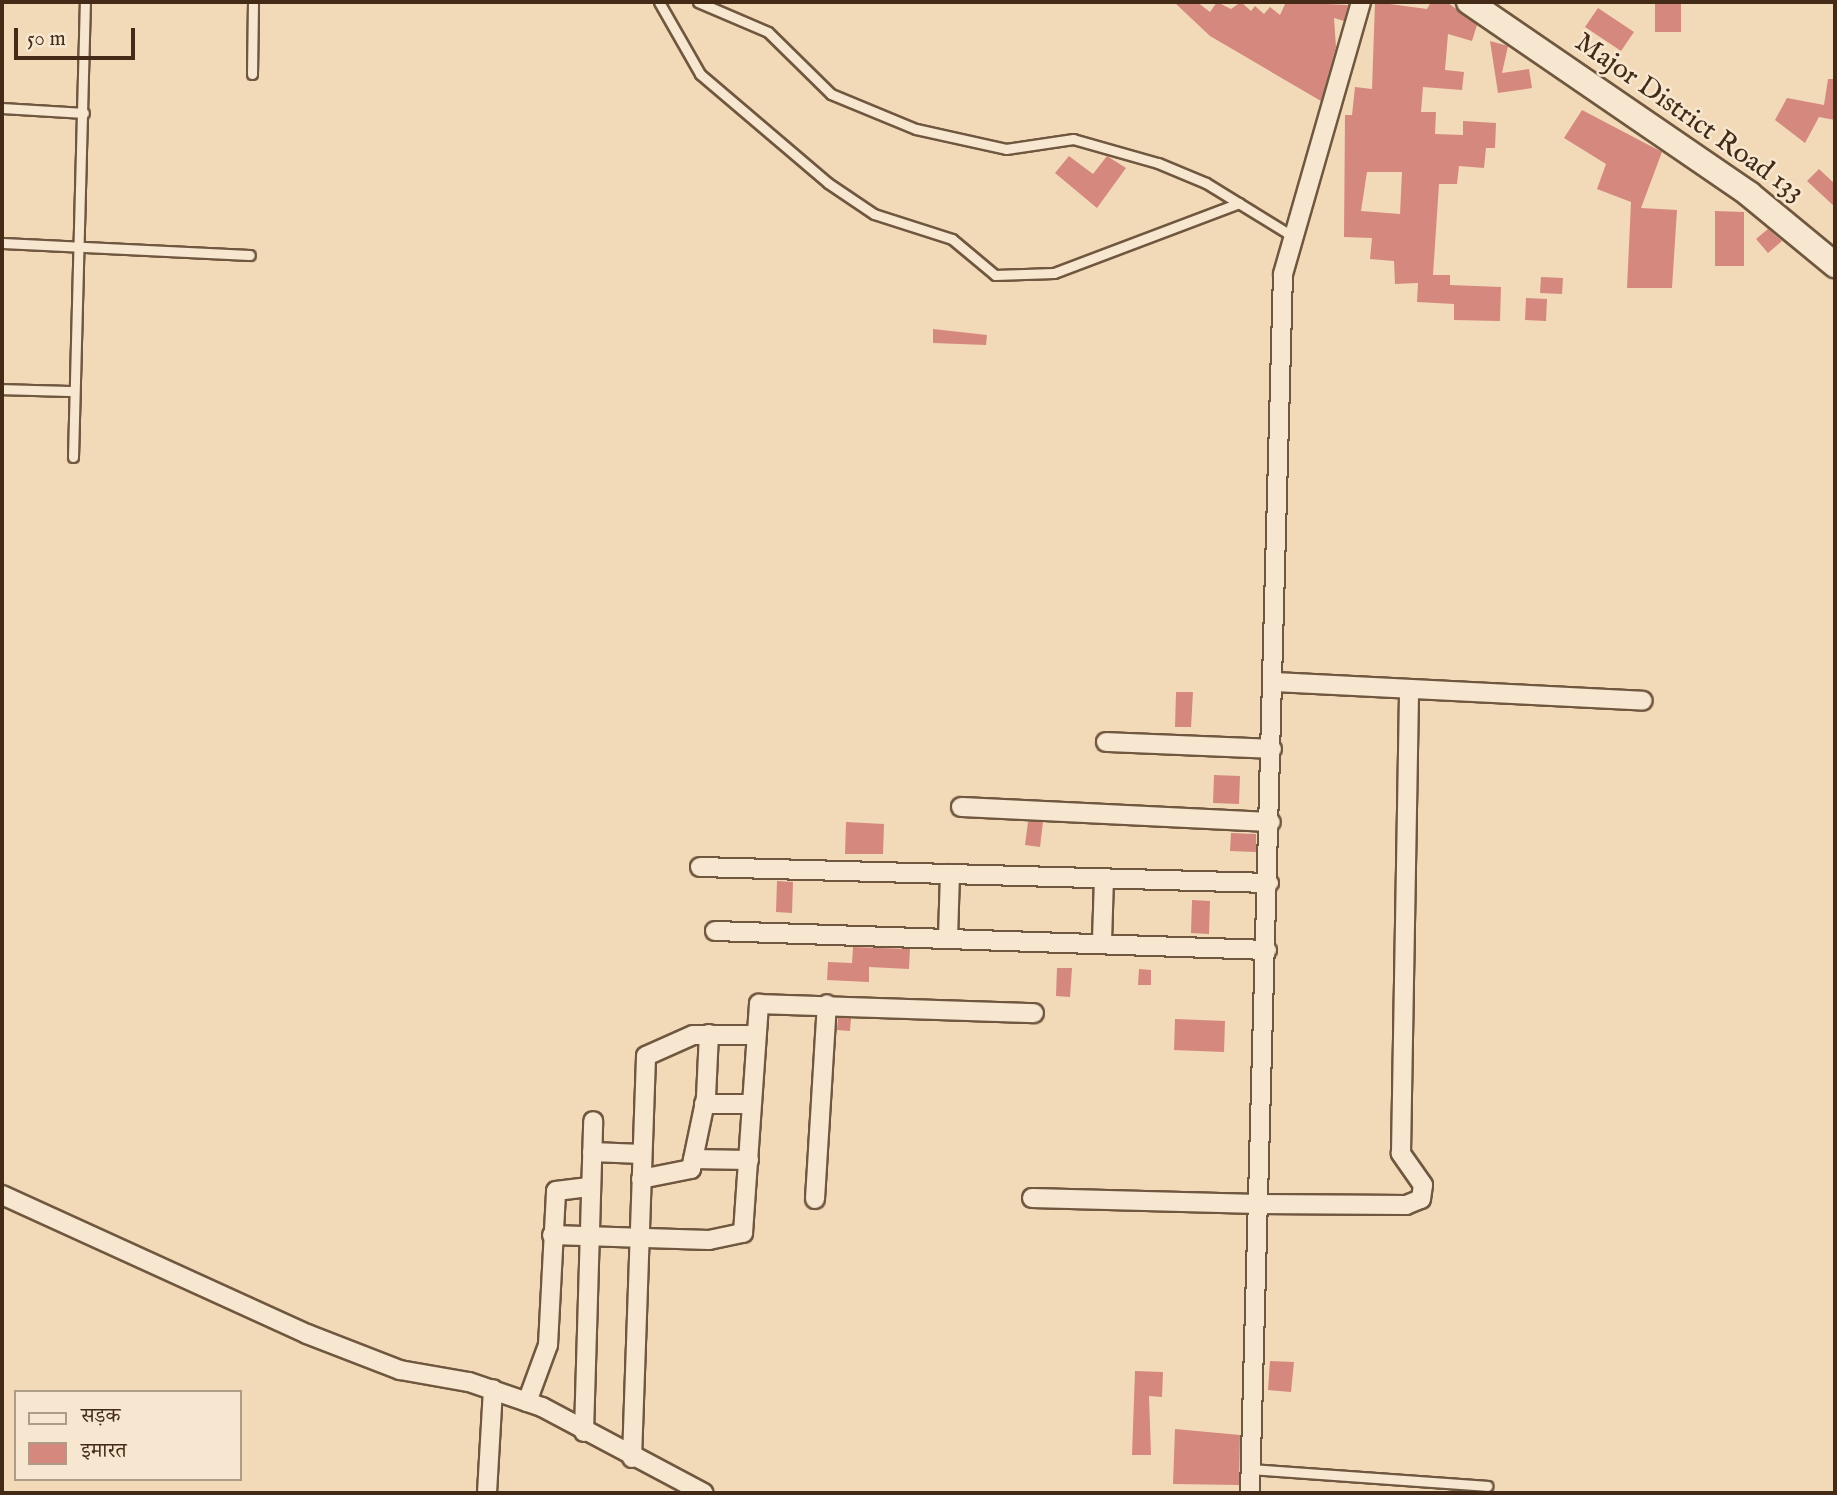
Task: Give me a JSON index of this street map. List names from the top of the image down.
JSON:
{
  "streets": {
    "main road": ["Major District Road 133"]
  },
  "legend": ["सड़क", "इमारत"],
  "scale_bar": "50 m"
}
